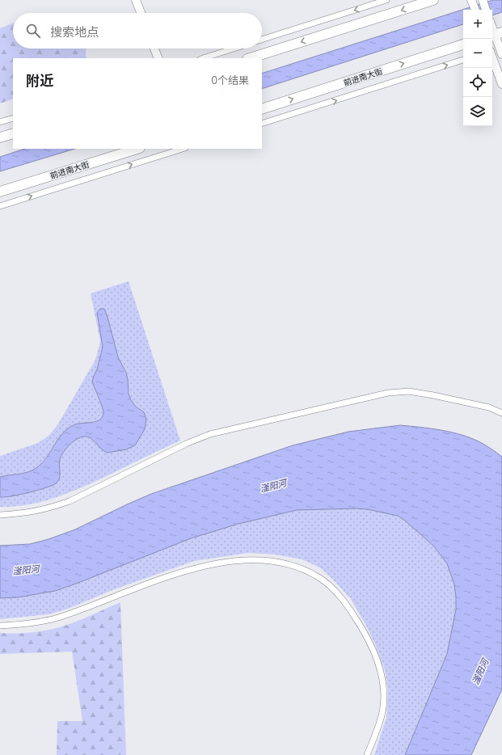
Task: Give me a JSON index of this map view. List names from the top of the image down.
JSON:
{
  "streets": {
    "main road": ["前进南大街"]
  },
  "water": ["滏阳河"],
  "page": {
    "map_buttons": ["+", "−"],
    "search": "搜索地点",
    "heading": ["附近", "0个结果"]
  }
}
